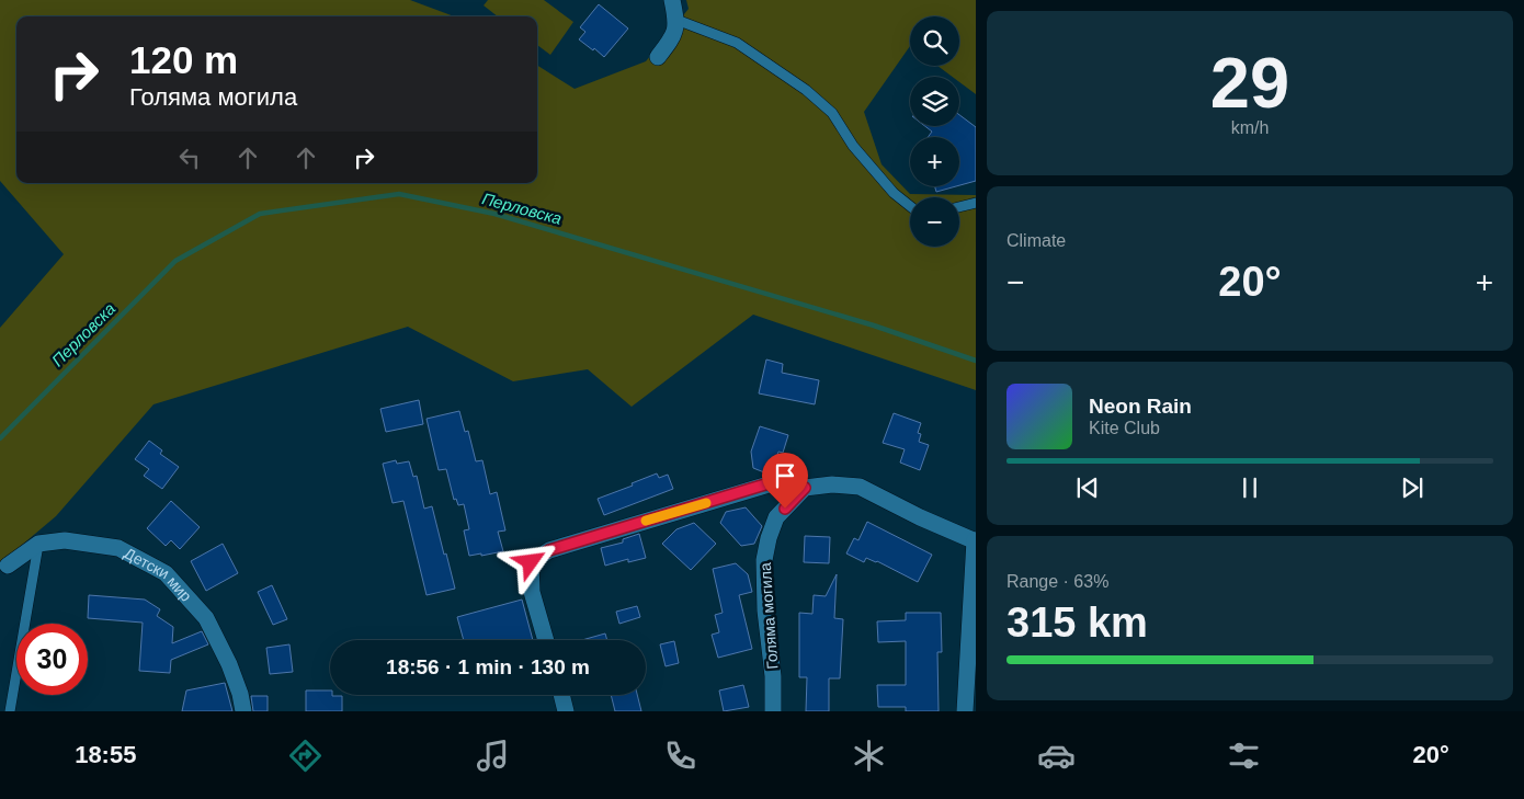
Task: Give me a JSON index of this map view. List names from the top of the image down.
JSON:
{
  "streets": {
    "street": ["Детски мир", "Голяма могила"]
  },
  "water": ["Перловска"],
  "page": {
    "tile": [
      ["29", "km/h"],
      "Climate",
      ["Range · 63%", "315 km"]
    ],
    "map_buttons": ["+", "−"],
    "turn": ["120 m", "Голяма могила"],
    "heat": ["−", "20°", "+"],
    "song": ["Neon Rain", "Kite Club"],
    "limit": "30",
    "trip": "18:56 · 1 min · 130 m",
    "tabs": ["18:55", "20°"]
  }
}
